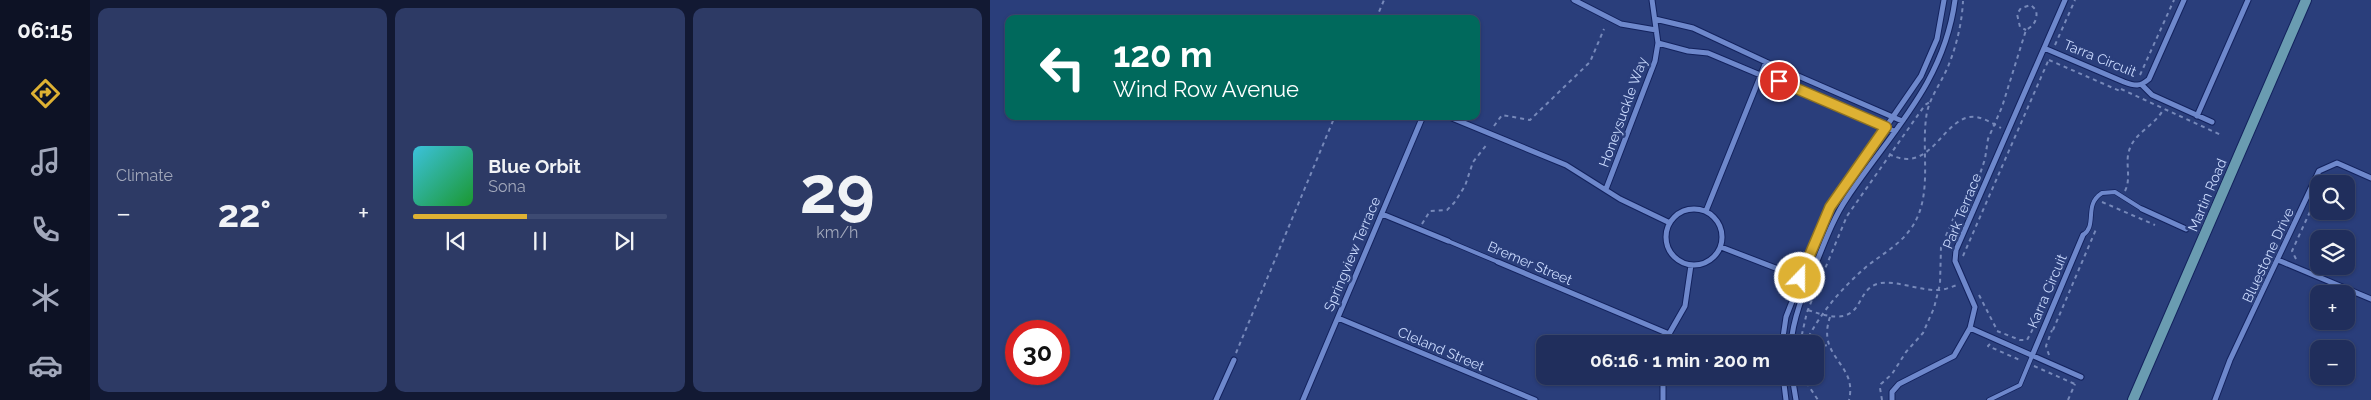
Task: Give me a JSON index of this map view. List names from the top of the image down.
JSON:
{
  "streets": {
    "street": [
      "Tarra Circuit",
      "Honeysuckle Way",
      "Martin Road",
      "Park Terrace",
      "Springview Terrace",
      "Bluestone Drive",
      "Bremer Street",
      "Karra Circuit",
      "Cleland Street"
    ]
  },
  "crossings": [
    ["Tarra Circuit", "Park Terrace"],
    ["Springview Terrace", "Bremer Street"],
    ["Springview Terrace", "Cleland Street"]
  ],
  "page": {
    "tabs": "06:15",
    "tile": [
      "Climate",
      ["29", "km/h"]
    ],
    "turn": ["120 m", "Wind Row Avenue"],
    "song": ["Blue Orbit", "Sona"],
    "map_buttons": ["+", "−"],
    "heat": ["−", "22°", "+"],
    "limit": "30",
    "trip": "06:16 · 1 min · 200 m"
  }
}
